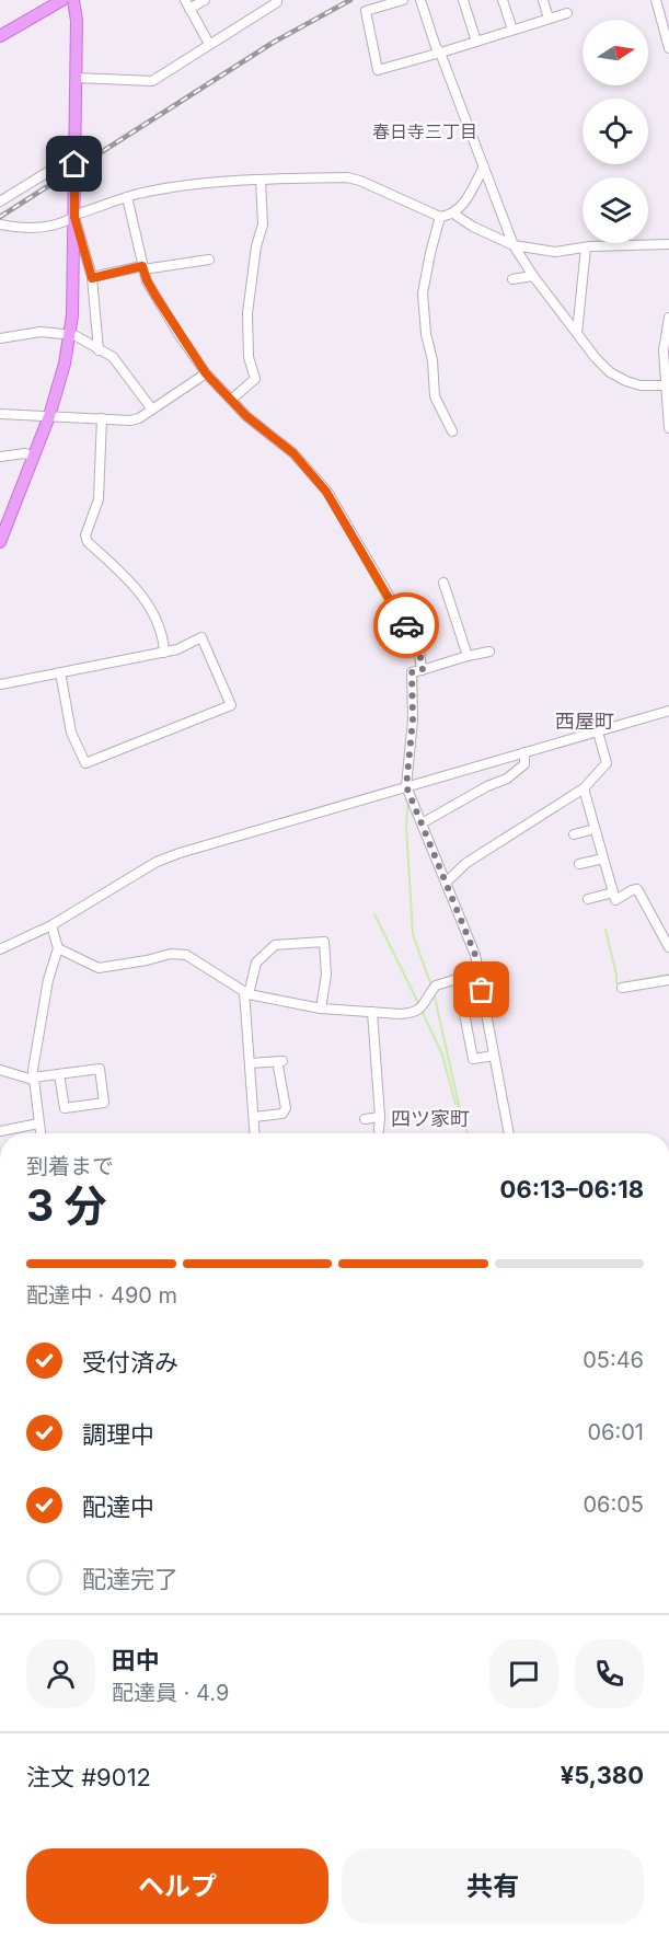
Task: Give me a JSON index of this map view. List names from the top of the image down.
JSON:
{
  "districts": ["春日寺三丁目", "西屋町", "四ツ家町"],
  "north": "right",
  "page": {
    "heading": ["3 分", "到着まで", "06:13–06:18"],
    "panel": [
      "田中",
      "配達員 · 4.9",
      "注文 #9012",
      "¥5,380"
    ],
    "bar": "配達中 · 490 m",
    "list": [
      ["受付済み", "05:46"],
      ["調理中", "06:01"],
      ["配達中", "06:05"],
      "配達完了"
    ],
    "buttons": ["ヘルプ", "共有"]
  }
}
